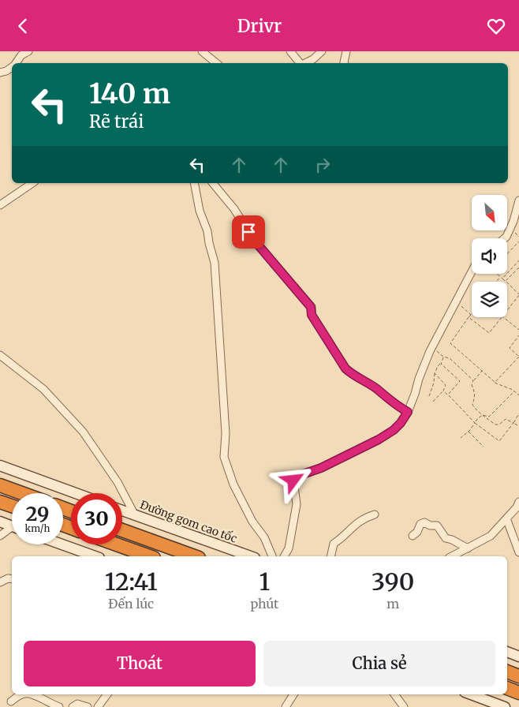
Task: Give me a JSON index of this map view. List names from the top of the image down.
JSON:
{
  "streets": {
    "main road": ["Đường gom cao tốc"]
  },
  "north": "bottom right",
  "page": {
    "header": "Drivr",
    "turn": ["140 m", "Rẽ trái"],
    "speed": "29 km/h",
    "limit": "30",
    "eta": [
      "12:41",
      "Đến lúc",
      "1",
      "phút",
      "390",
      "m"
    ],
    "buttons": ["Thoát", "Chia sẻ"]
  }
}
